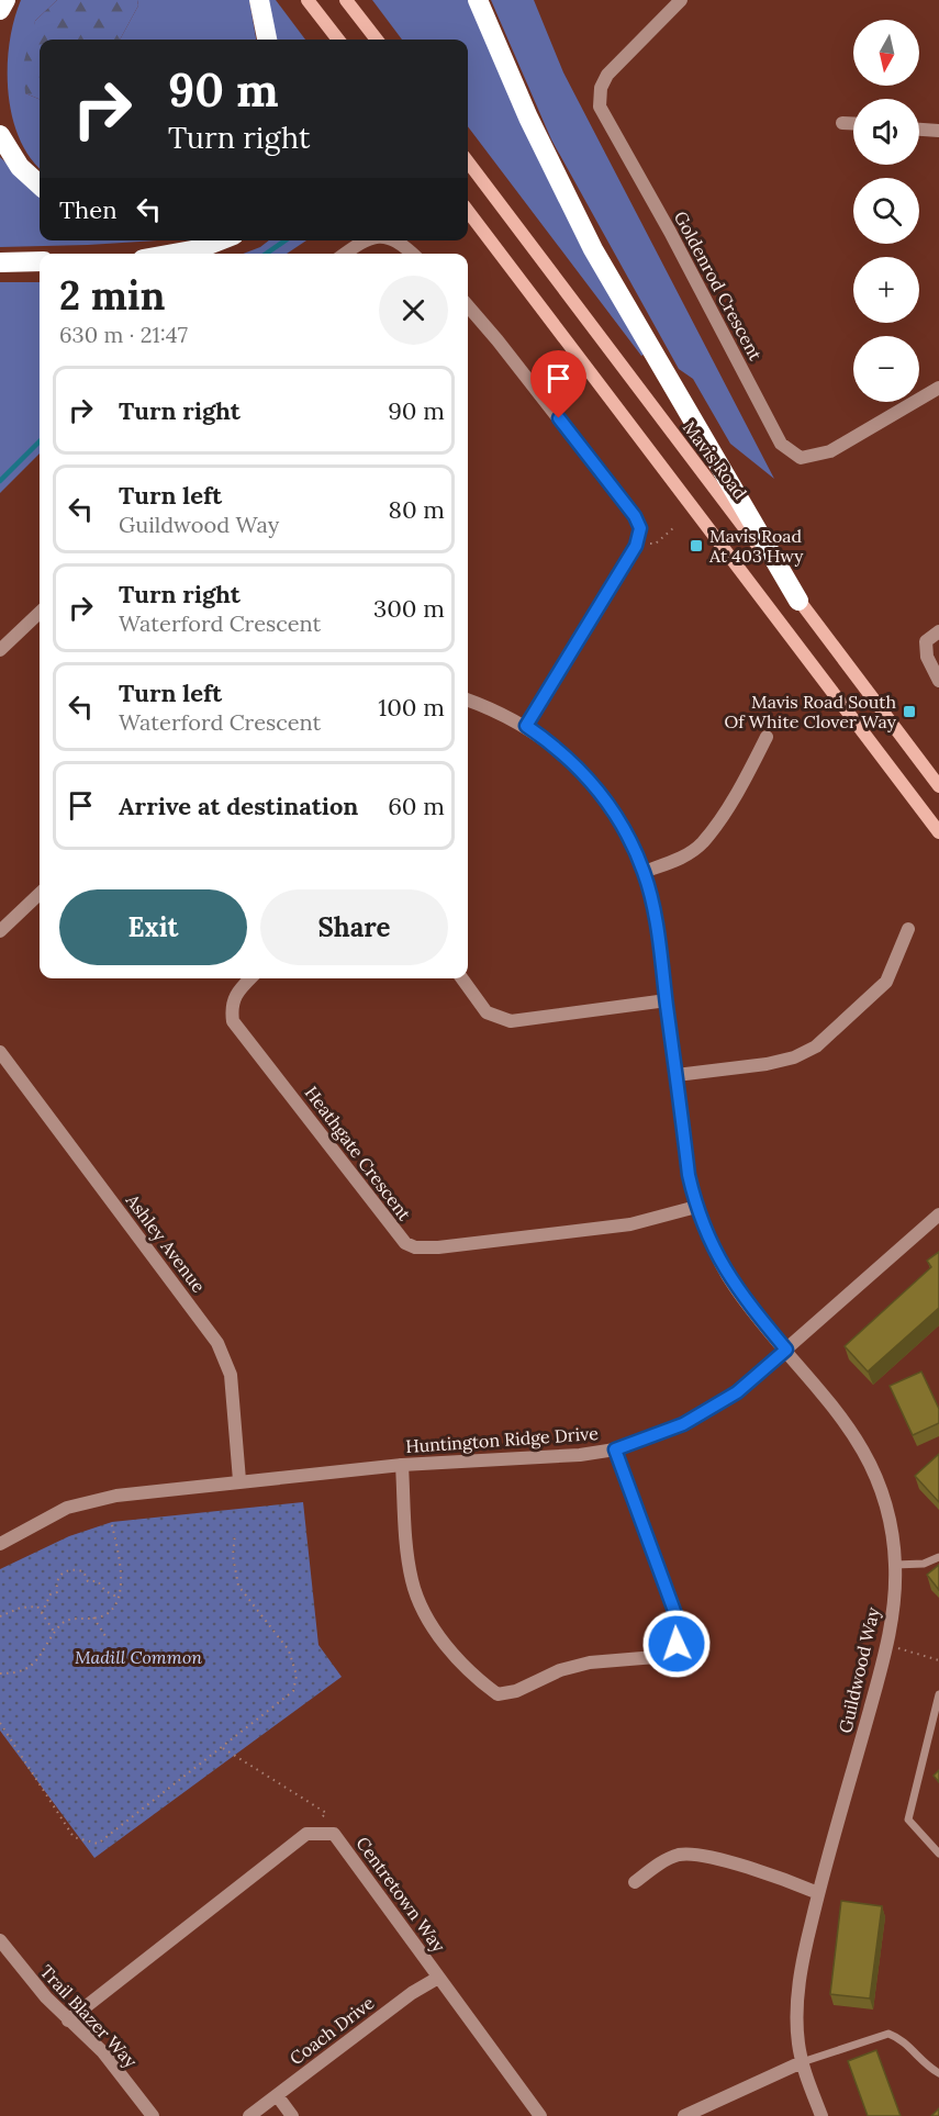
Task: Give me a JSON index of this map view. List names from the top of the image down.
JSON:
{
  "streets": {
    "main road": ["Mavis Road"],
    "street": [
      "Goldenrod Crescent",
      "Heathgate Crescent",
      "Ashley Avenue",
      "Huntington Ridge Drive",
      "Guildwood Way",
      "Centretown Way",
      "Trail Blazer Way",
      "Coach Drive"
    ]
  },
  "crossings": [
    ["Heathgate Crescent", "Guildwood Way"],
    ["Ashley Avenue", "Huntington Ridge Drive"],
    ["Huntington Ridge Drive", "Guildwood Way"],
    ["Centretown Way", "Trail Blazer Way"],
    ["Centretown Way", "Coach Drive"]
  ],
  "parks": ["Madill Common"],
  "places": {
    "transit": ["Mavis Road At 403 Hwy", "Mavis Road South Of White Clover Way"]
  },
  "north": "bottom",
  "page": {
    "map_buttons": ["+", "−"],
    "turn": ["90 m", "Turn right"],
    "then": "Then",
    "heading": ["2 min", "630 m · 21:47"],
    "list": [
      {
        "name": "Turn right",
        "value": "90 m"
      },
      {
        "name": "Turn left",
        "note": "Guildwood Way",
        "value": "80 m"
      },
      {
        "name": "Turn right",
        "note": "Waterford Crescent",
        "value": "300 m"
      },
      {
        "name": "Turn left",
        "note": "Waterford Crescent",
        "value": "100 m"
      },
      {
        "name": "Arrive at destination",
        "value": "60 m"
      }
    ],
    "buttons": ["Exit", "Share"]
  }
}
